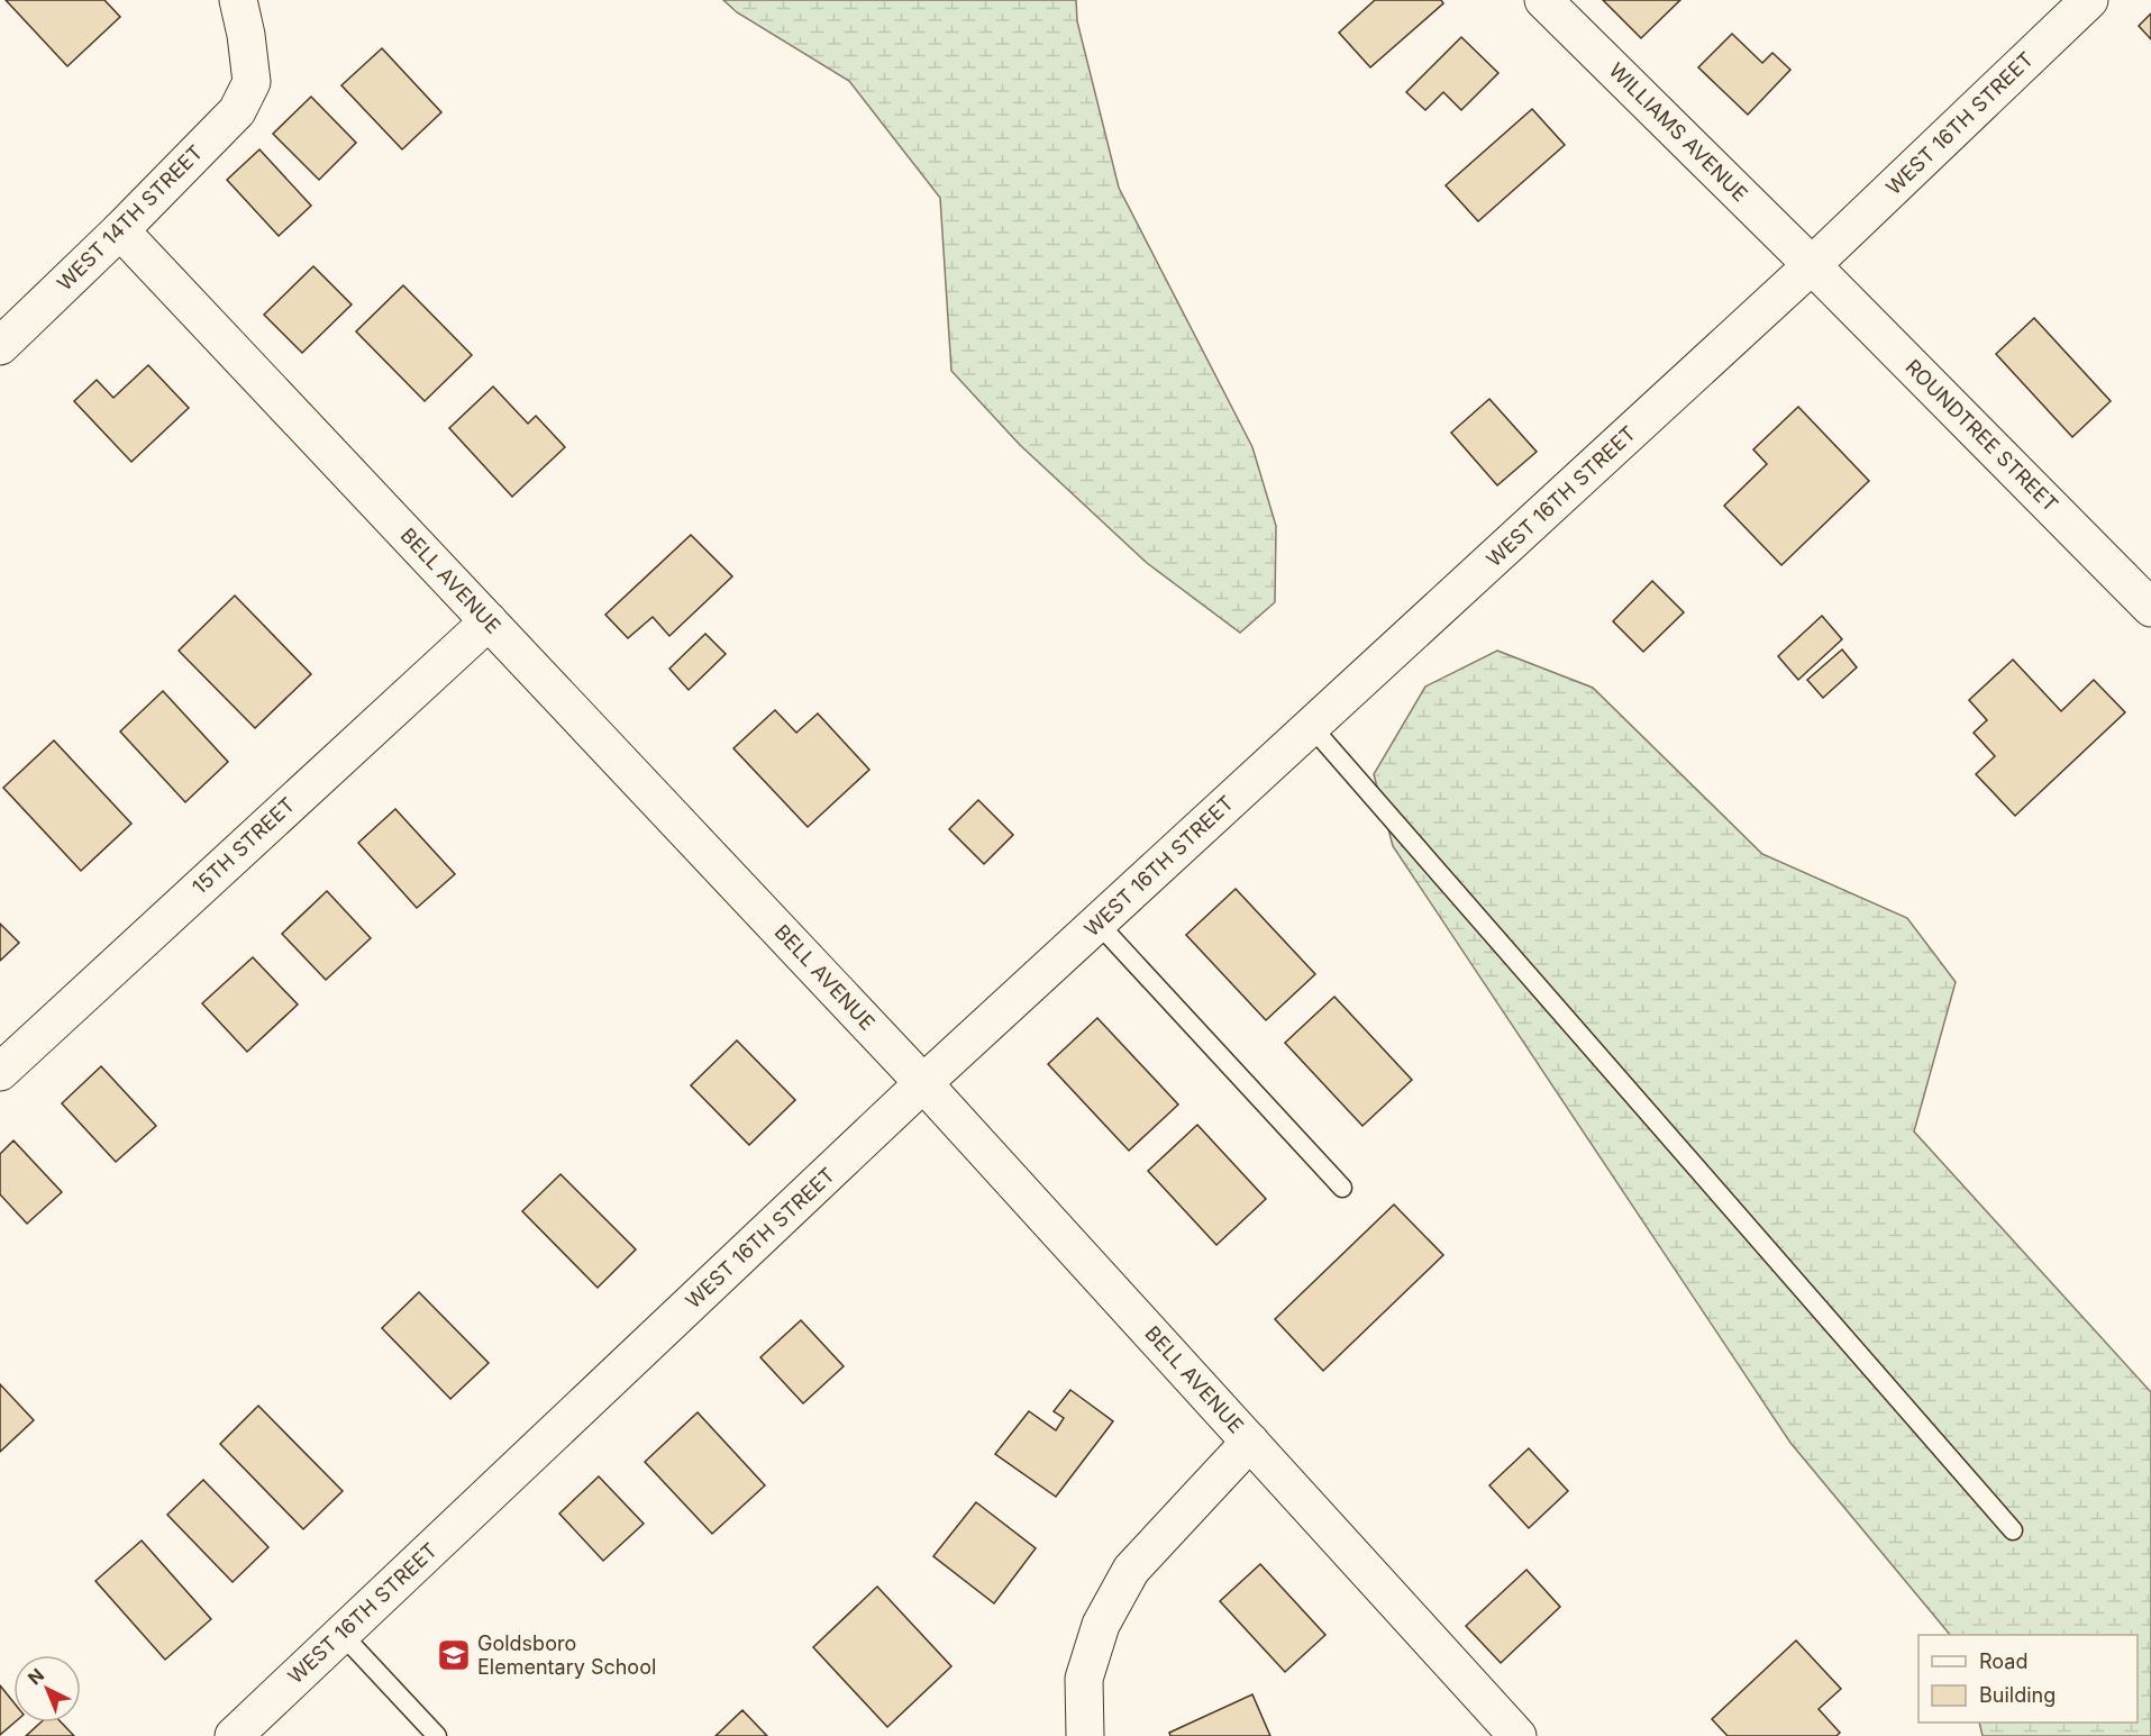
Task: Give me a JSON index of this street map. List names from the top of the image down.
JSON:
{
  "streets": {
    "street": [
      "WEST 16TH STREET",
      "WILLIAMS AVENUE",
      "WEST 14TH STREET",
      "ROUNDTREE STREET",
      "BELL AVENUE",
      "15TH STREET"
    ]
  },
  "crossings": [
    ["WEST 16TH STREET", "WILLIAMS AVENUE"],
    ["WEST 16TH STREET", "ROUNDTREE STREET"],
    ["WEST 16TH STREET", "BELL AVENUE"],
    ["WILLIAMS AVENUE", "ROUNDTREE STREET"],
    ["WEST 14TH STREET", "BELL AVENUE"],
    ["BELL AVENUE", "15TH STREET"]
  ],
  "places": {
    "school or university": ["Goldsboro Elementary School"]
  },
  "legend": ["Road", "Building"],
  "north": "top left"
}
